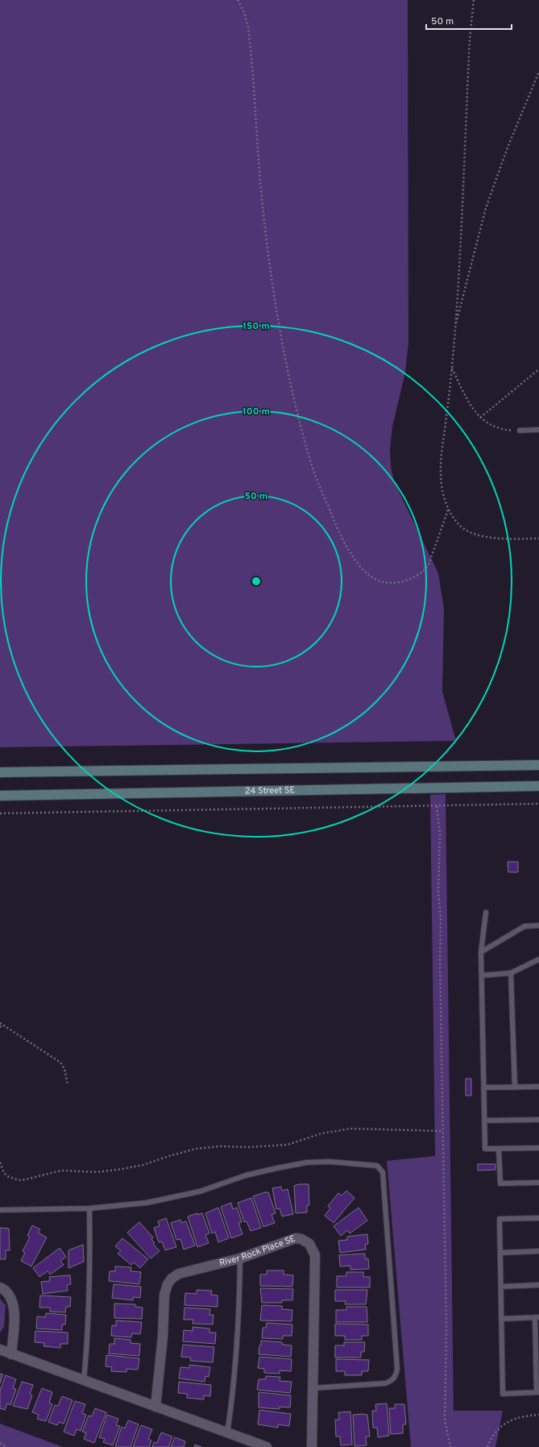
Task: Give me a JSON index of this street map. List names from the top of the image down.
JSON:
{
  "streets": {
    "main road": ["24 Street SE"],
    "street": ["River Rock Place SE"]
  },
  "scale_bar": "50 m",
  "rings": ["150 m", "100 m", "50 m"]
}
